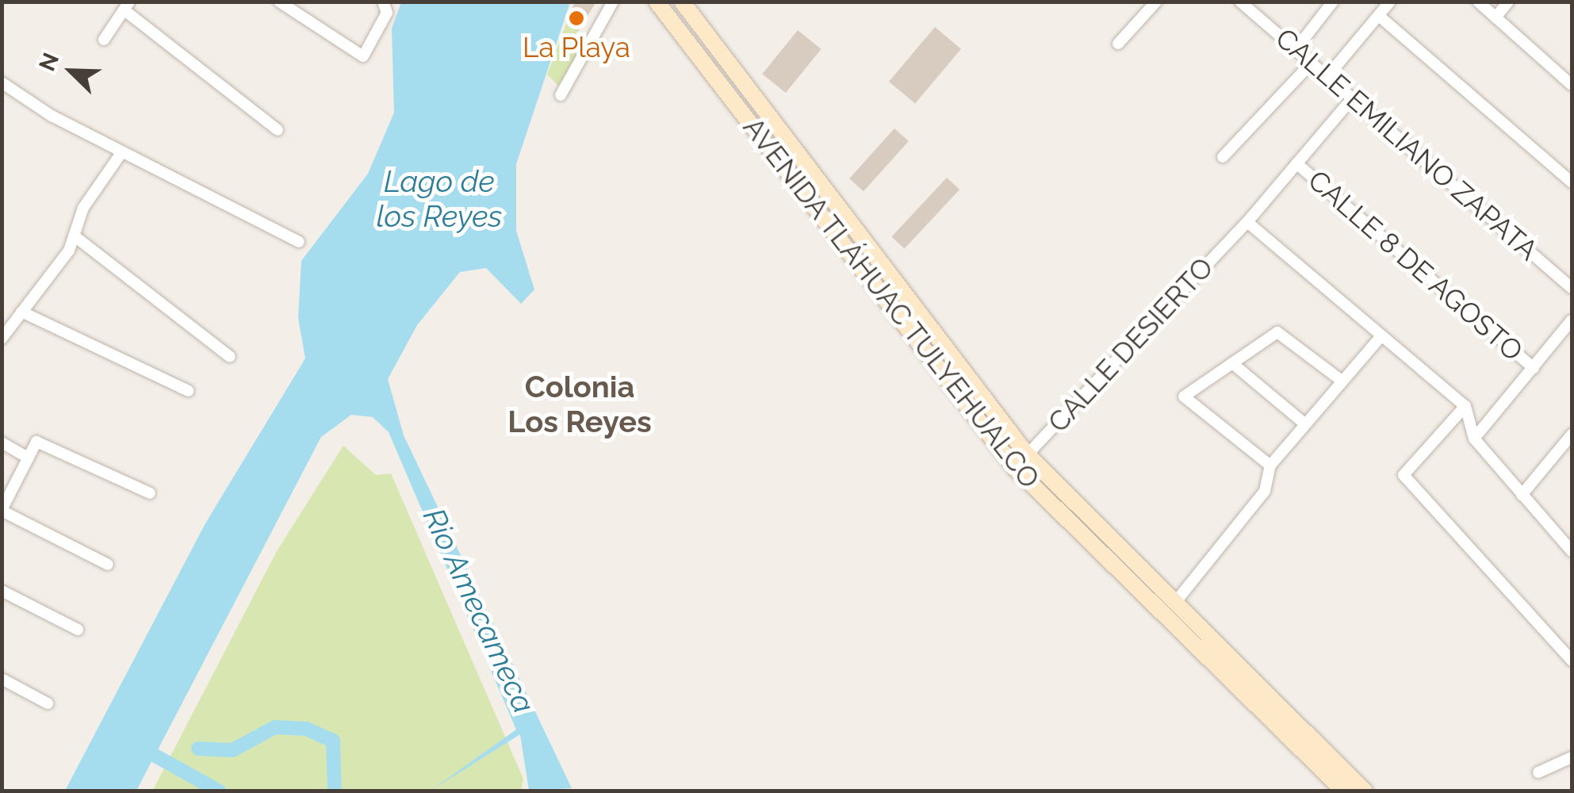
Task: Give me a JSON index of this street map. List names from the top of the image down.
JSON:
{
  "streets": {
    "main road": ["AVENIDA TLÁHUAC TULYEHUALCO"],
    "street": ["CALLE EMILIANO ZAPATA", "CALLE 8 DE AGOSTO", "CALLE DESIERTO"]
  },
  "crossings": [
    ["CALLE EMILIANO ZAPATA", "CALLE DESIERTO"],
    ["CALLE 8 DE AGOSTO", "CALLE DESIERTO"],
    ["AVENIDA TLÁHUAC TULYEHUALCO", "CALLE DESIERTO"]
  ],
  "districts": ["Colonia Los Reyes"],
  "water": ["Lago de los Reyes", "Rio Amecameca"],
  "places": ["La Playa"],
  "north": "top left"
}
